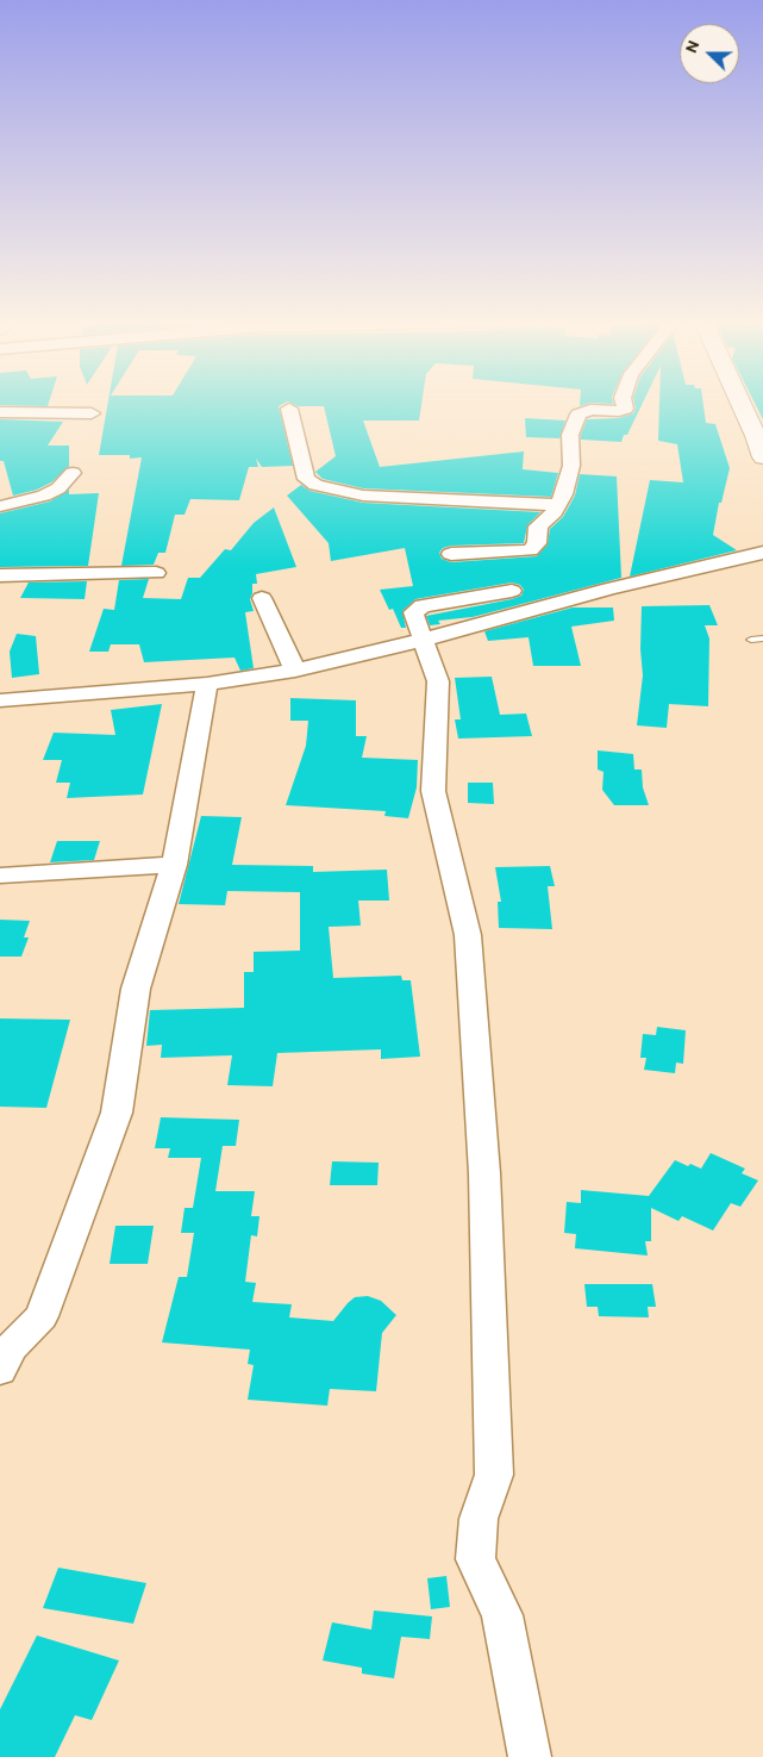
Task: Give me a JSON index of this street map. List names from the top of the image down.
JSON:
{
  "north": "left"
}
